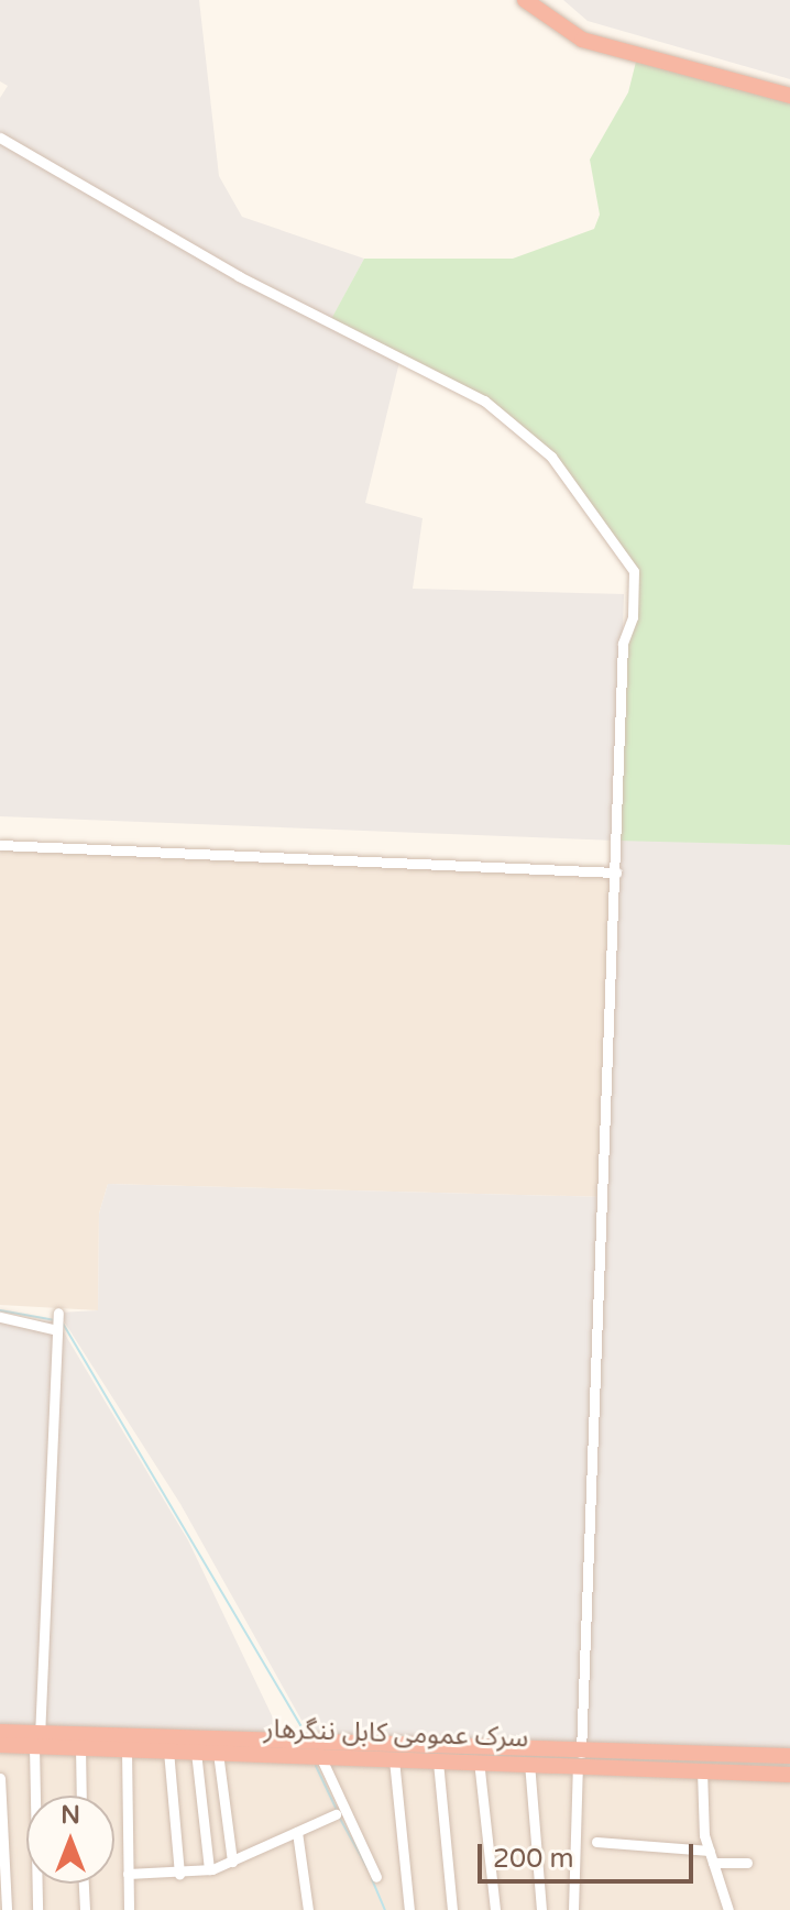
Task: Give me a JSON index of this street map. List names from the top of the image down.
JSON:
{
  "streets": {
    "highway": ["سرک عمومی کابل ننگرهار"]
  },
  "scale_bar": "200 m",
  "north": "top"
}
